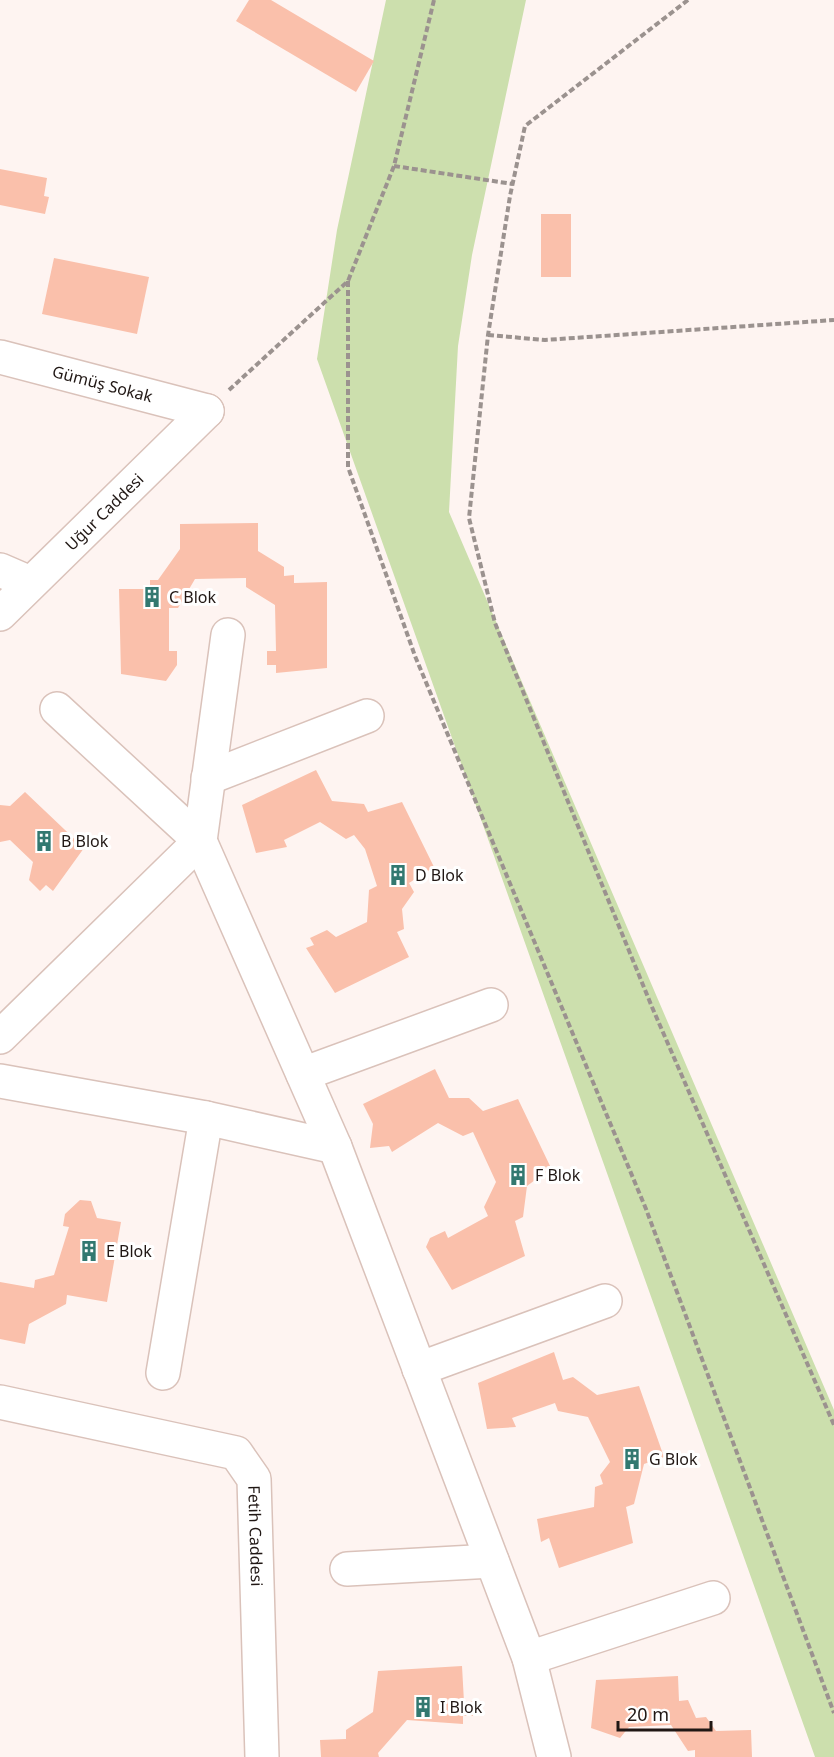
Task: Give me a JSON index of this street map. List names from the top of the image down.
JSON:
{
  "streets": {
    "street": ["Gümüş Sokak", "Uğur Caddesi", "Fetih Caddesi"]
  },
  "crossings": [
    ["Gümüş Sokak", "Uğur Caddesi"]
  ],
  "places": {
    "building": [
      "C Blok",
      "B Blok",
      "D Blok",
      "F Blok",
      "E Blok",
      "G Blok",
      "I Blok"
    ]
  },
  "scale_bar": "20 m"
}
